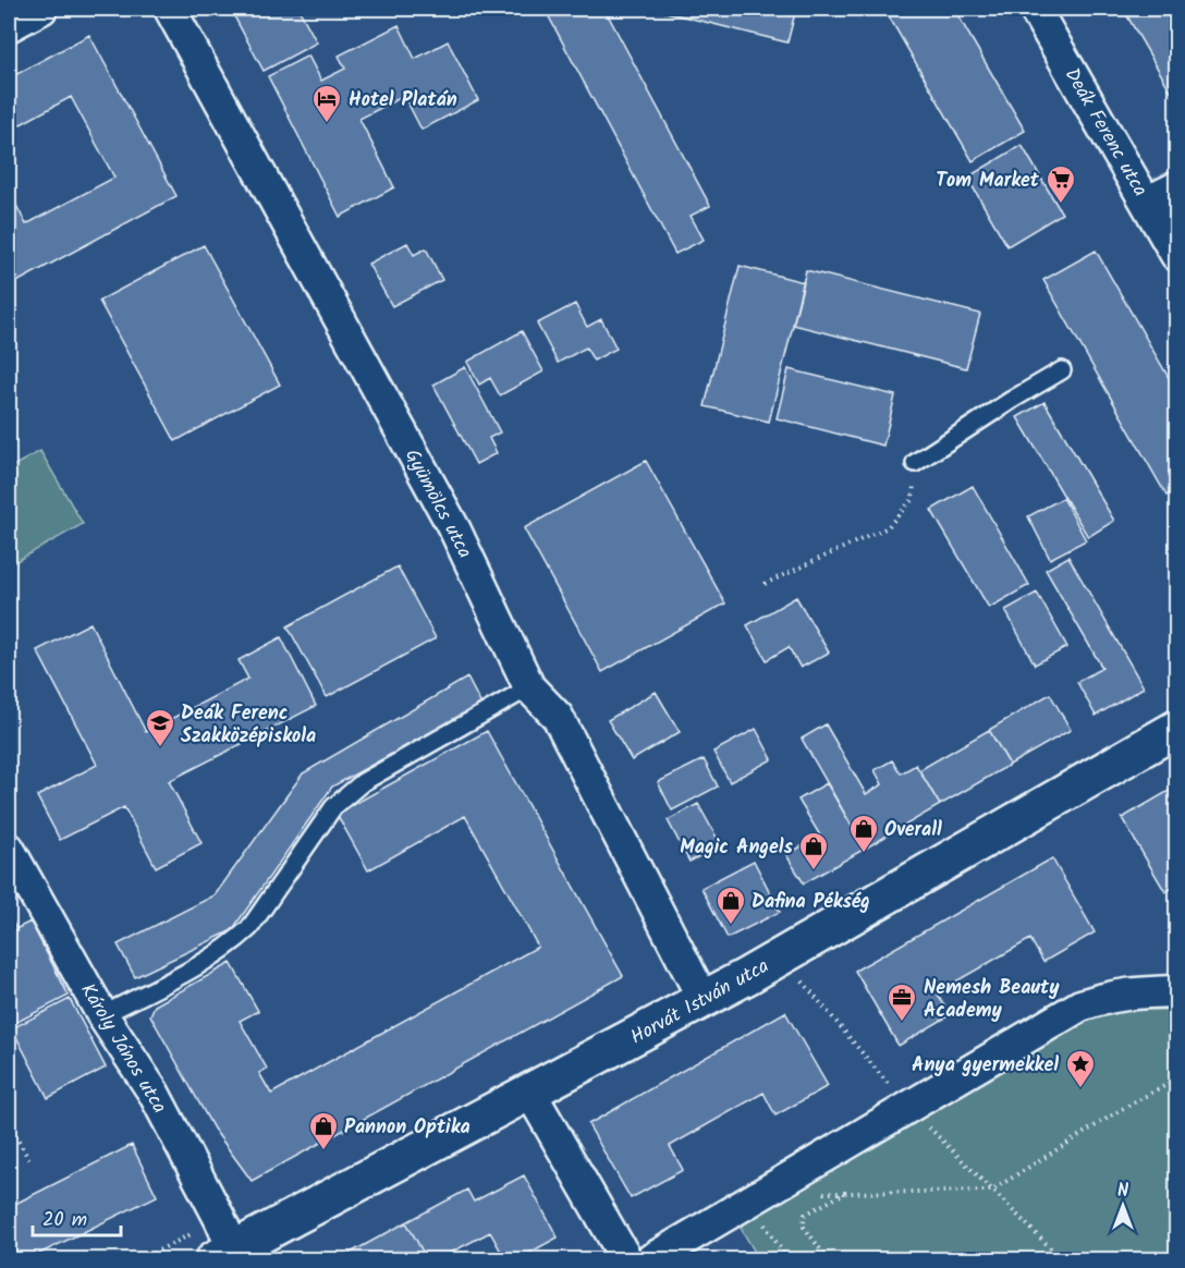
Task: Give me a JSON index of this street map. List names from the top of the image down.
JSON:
{
  "streets": {
    "main road": ["Horvát István utca"],
    "street": ["Deák Ferenc utca", "Gyümölcs utca", "Károly János utca"]
  },
  "crossings": [
    ["Gyümölcs utca", "Horvát István utca"],
    ["Horvát István utca", "Károly János utca"]
  ],
  "places": {
    "hotel": ["Hotel Platán"],
    "supermarket": ["Tom Market"],
    "school or university": ["Deák Ferenc Szakközépiskola"],
    "shop": [
      "Overall",
      "Magic Angels",
      "Dafina Pékség",
      "Pannon Optika"
    ],
    "office": ["Nemesh Beauty Academy"],
    "place": ["Anya gyermekkel"]
  },
  "scale_bar": "20 m",
  "north": "top"
}
